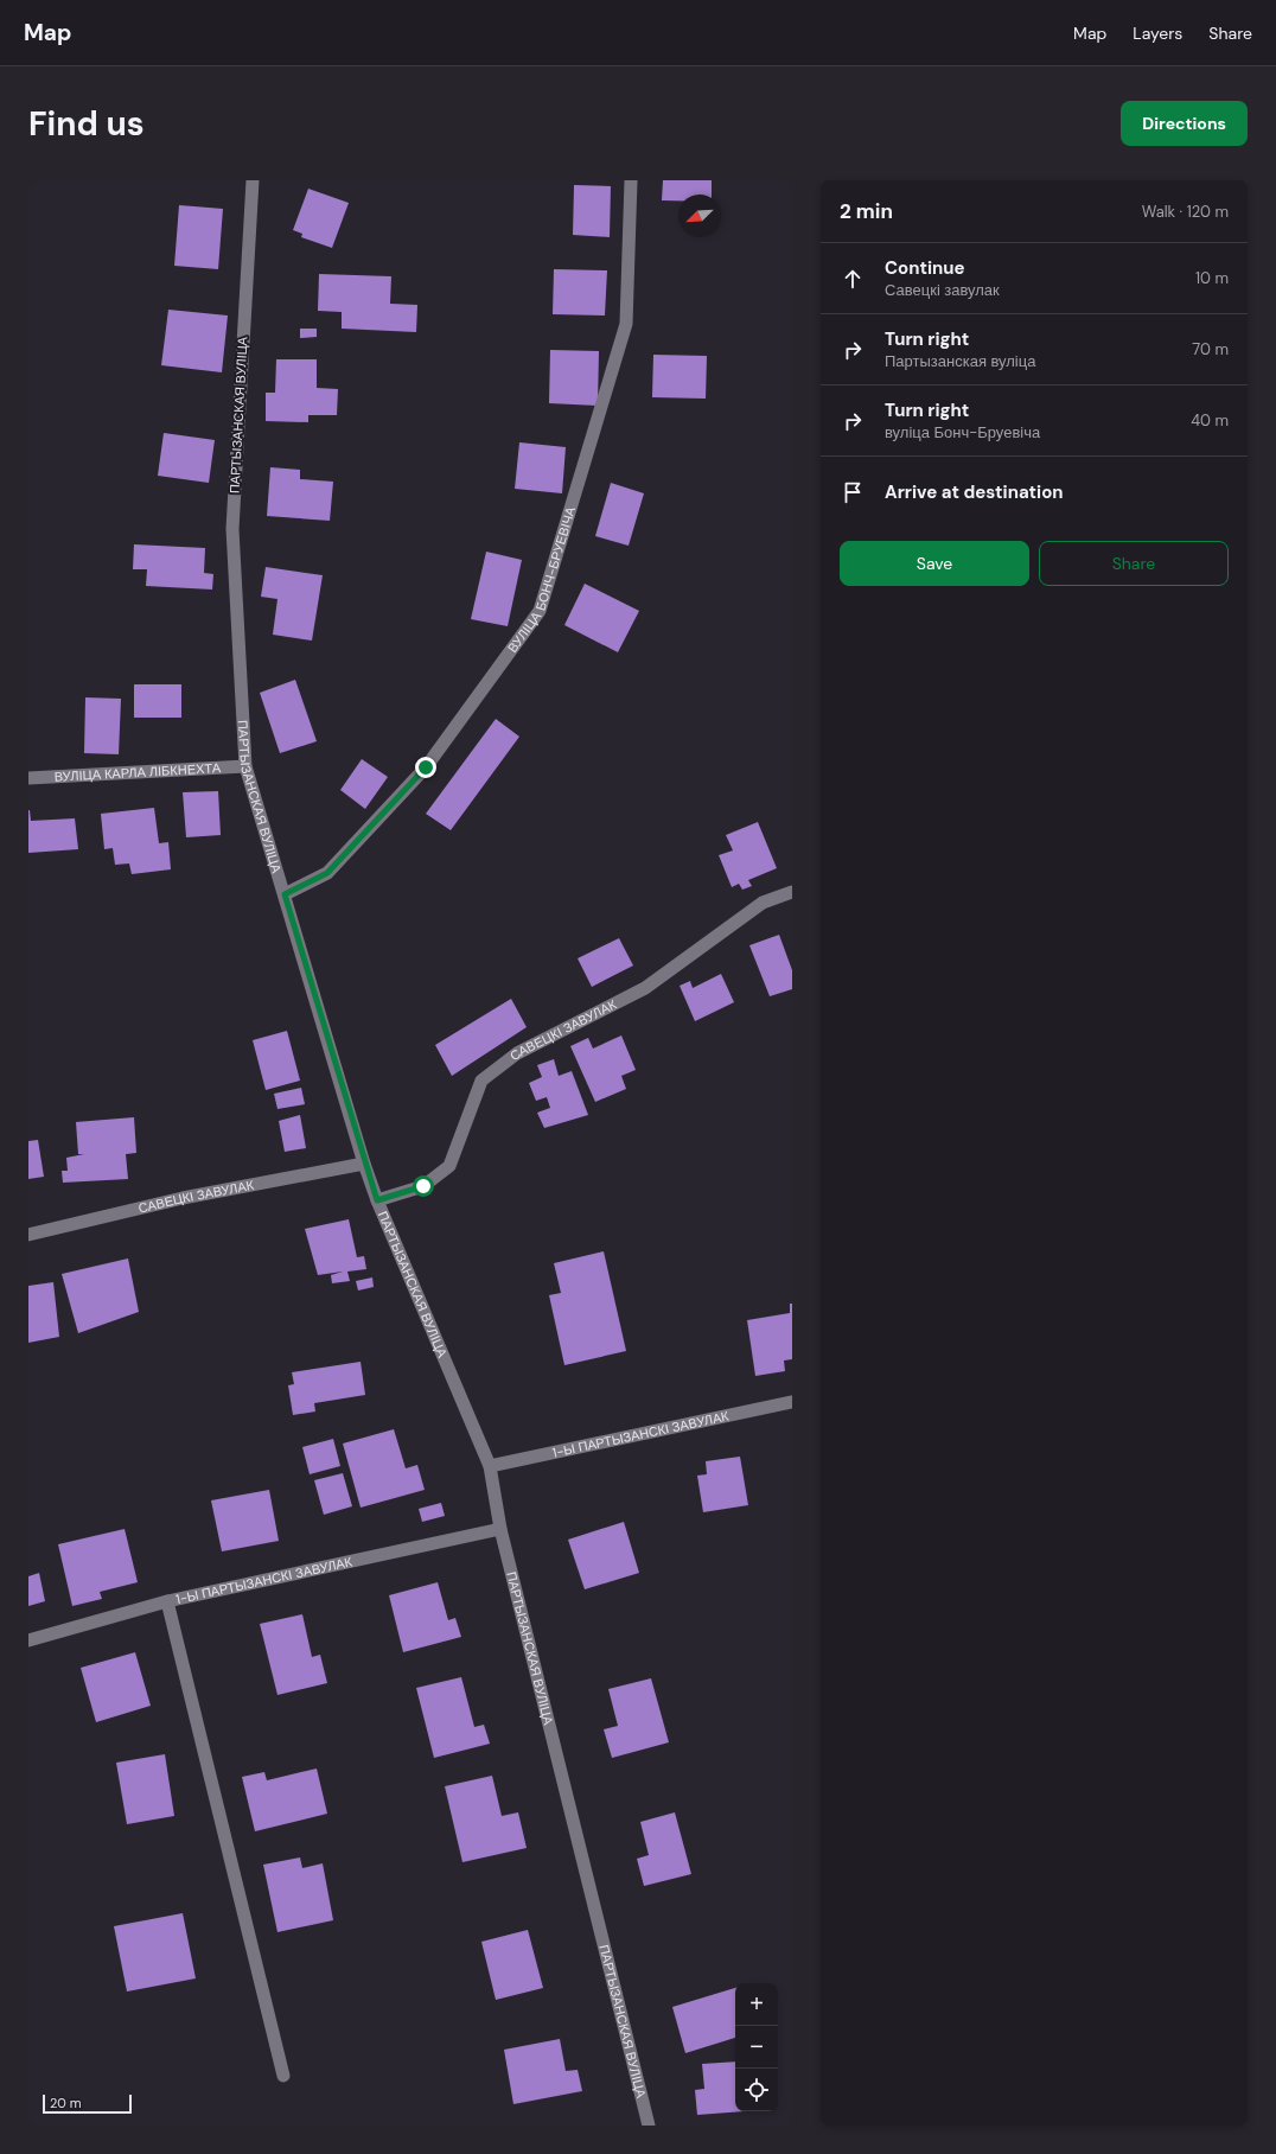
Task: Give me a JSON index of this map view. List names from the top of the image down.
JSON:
{
  "streets": {
    "street": [
      "ПАРТЫЗАНСКАЯ ВУЛІЦА",
      "ВУЛІЦА БОНЧ-БРУЕВІЧА",
      "ВУЛІЦА КАРЛА ЛІБКНЕХТА",
      "САВЕЦКІ ЗАВУЛАК",
      "1-Ы ПАРТЫЗАНСКІ ЗАВУЛАК"
    ]
  },
  "crossings": [
    ["ПАРТЫЗАНСКАЯ ВУЛІЦА", "ВУЛІЦА БОНЧ-БРУЕВІЧА"],
    ["ПАРТЫЗАНСКАЯ ВУЛІЦА", "ВУЛІЦА КАРЛА ЛІБКНЕХТА"],
    ["ПАРТЫЗАНСКАЯ ВУЛІЦА", "САВЕЦКІ ЗАВУЛАК"],
    ["ПАРТЫЗАНСКАЯ ВУЛІЦА", "1-Ы ПАРТЫЗАНСКІ ЗАВУЛАК"]
  ],
  "scale_bar": "20 m",
  "north": "bottom left",
  "page": {
    "header": "Map",
    "nav": ["Map", "Layers", "Share"],
    "buttons": [
      "Directions",
      ["Save", "Share"]
    ],
    "title": "Find us",
    "heading": ["2 min", "Walk · 120 m"],
    "list": [
      ["Continue", "Савецкі завулак", "10 m"],
      ["Turn right", "Партызанская вуліца", "70 m"],
      ["Turn right", "вуліца Бонч-Бруевіча", "40 m"],
      "Arrive at destination"
    ],
    "map_buttons": ["+", "−"],
    "scale": "20 m"
  }
}
